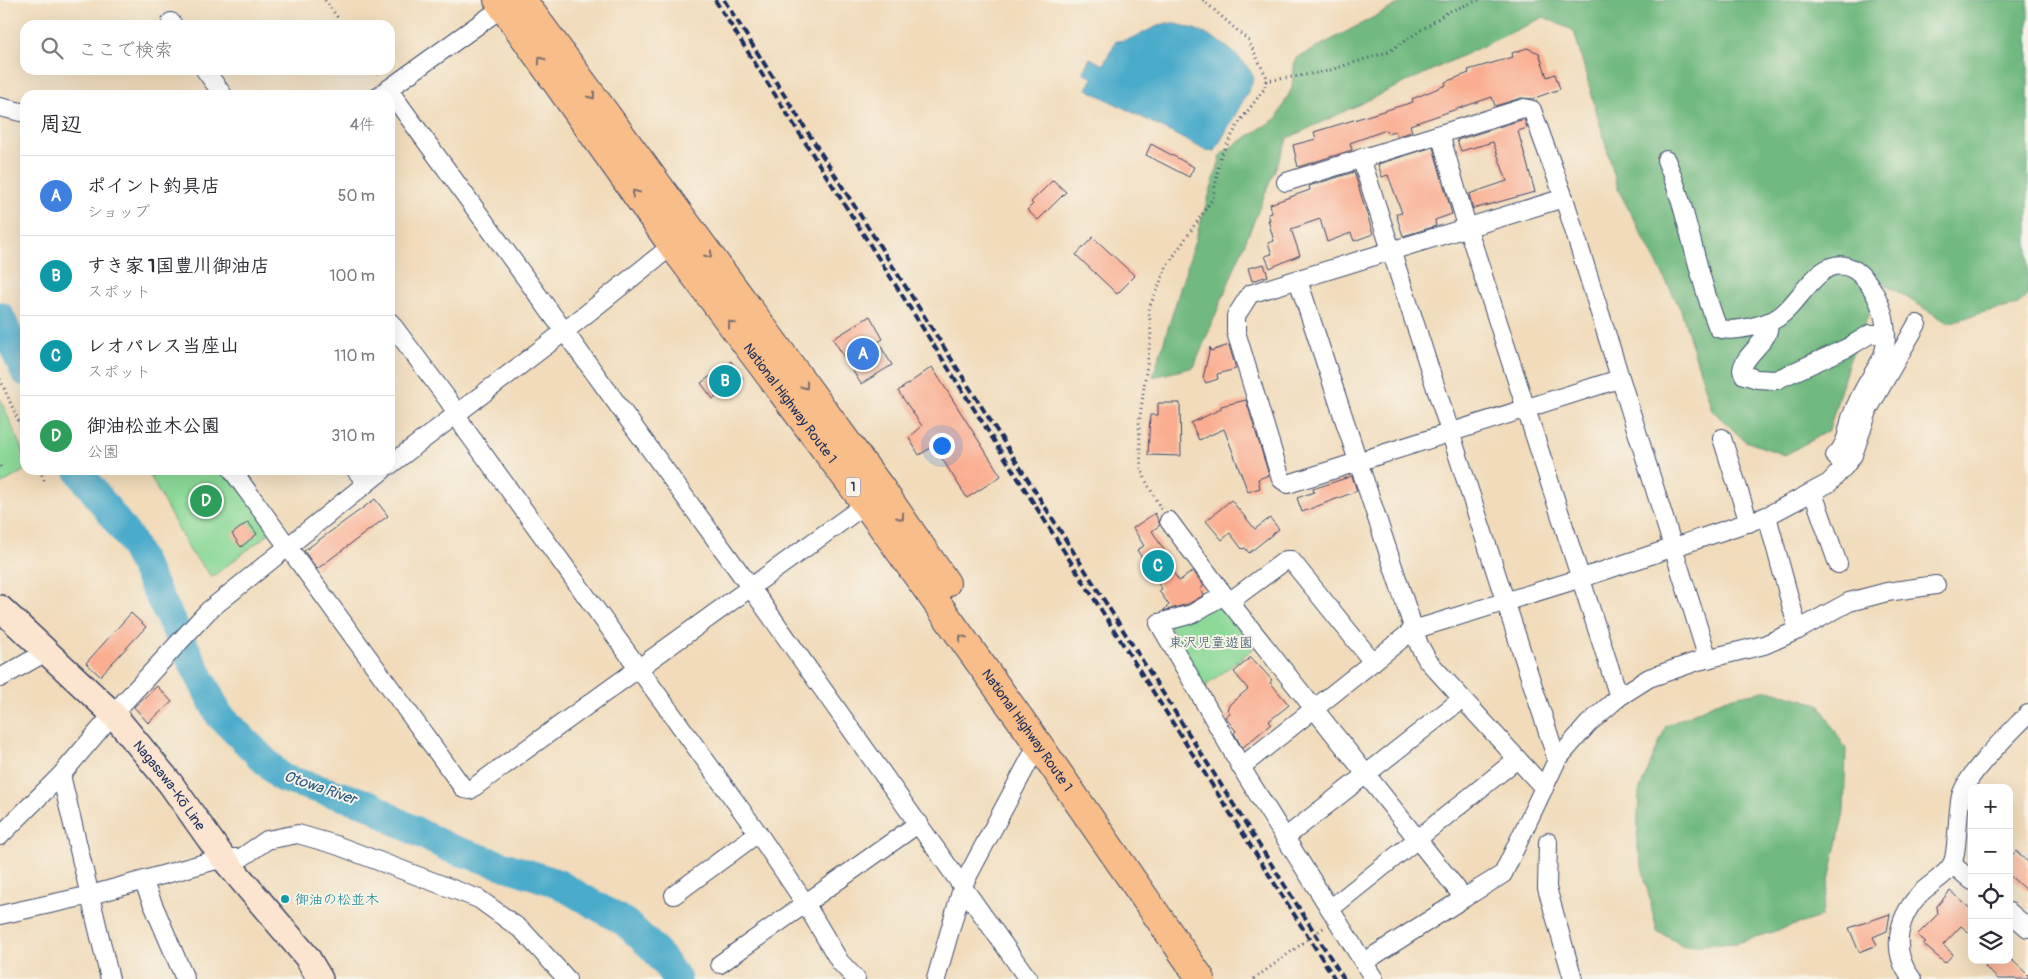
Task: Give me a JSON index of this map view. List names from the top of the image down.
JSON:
{
  "streets": {
    "highway": ["National Highway Route 1", "1"],
    "main road": ["Nagasawa-Kō Line"]
  },
  "water": ["Otowa River"],
  "parks": ["東沢児童遊園"],
  "places": ["御油の松並木"],
  "page": {
    "search": "ここで検索",
    "heading": ["周辺", "4件"],
    "list": [
      {
        "mark": "A",
        "name": "ポイント釣具店",
        "note": "ショップ",
        "value": "50 m"
      },
      {
        "mark": "B",
        "name": "すき家 1国豊川御油店",
        "note": "スポット",
        "value": "100 m"
      },
      {
        "mark": "C",
        "name": "レオパレス当座山",
        "note": "スポット",
        "value": "110 m"
      },
      {
        "mark": "D",
        "name": "御油松並木公園",
        "note": "公園",
        "value": "310 m"
      }
    ],
    "pins": [
      "A",
      "B",
      "D",
      "C"
    ],
    "map_buttons": ["+", "−"]
  }
}
